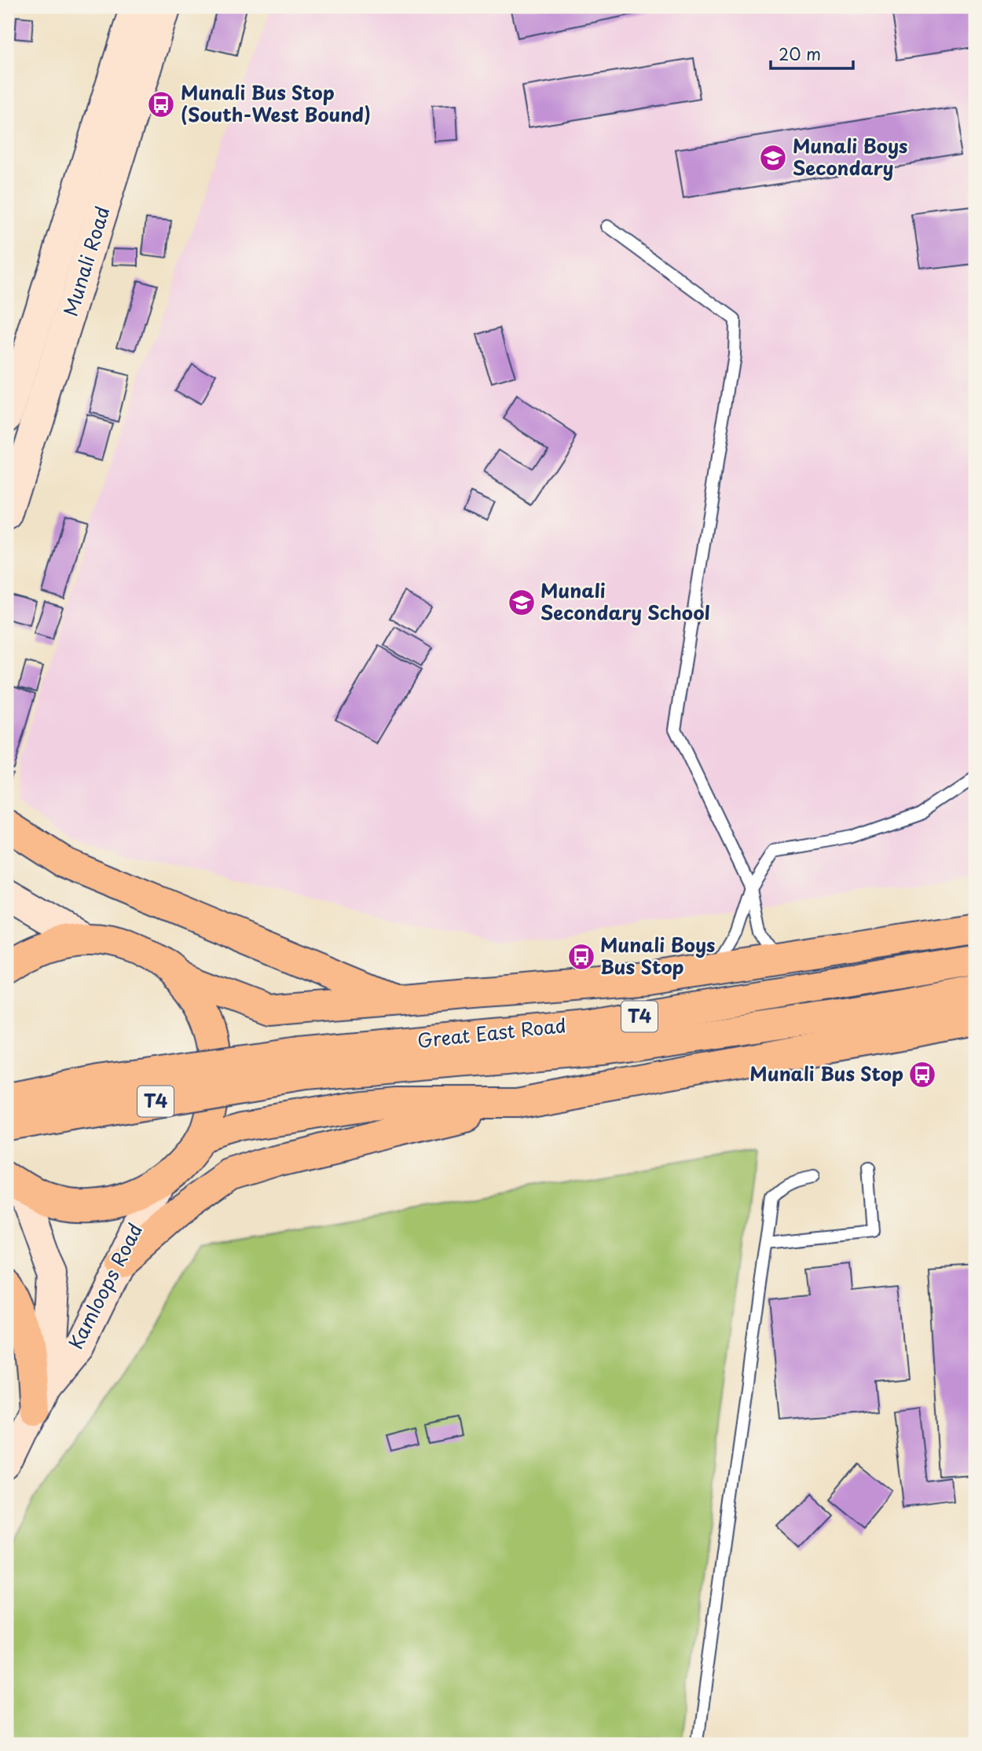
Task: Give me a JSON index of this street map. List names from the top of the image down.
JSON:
{
  "streets": {
    "main road": [
      "Munali Road",
      "T4",
      "Great East Road",
      "Kamloops Road"
    ]
  },
  "places": {
    "bus stop": ["Munali Bus Stop (South-West Bound)", "Munali Boys Bus Stop", "Munali Bus Stop"],
    "school or university": ["Munali Boys Secondary", "Munali Secondary School"]
  },
  "scale_bar": "20 m"
}
